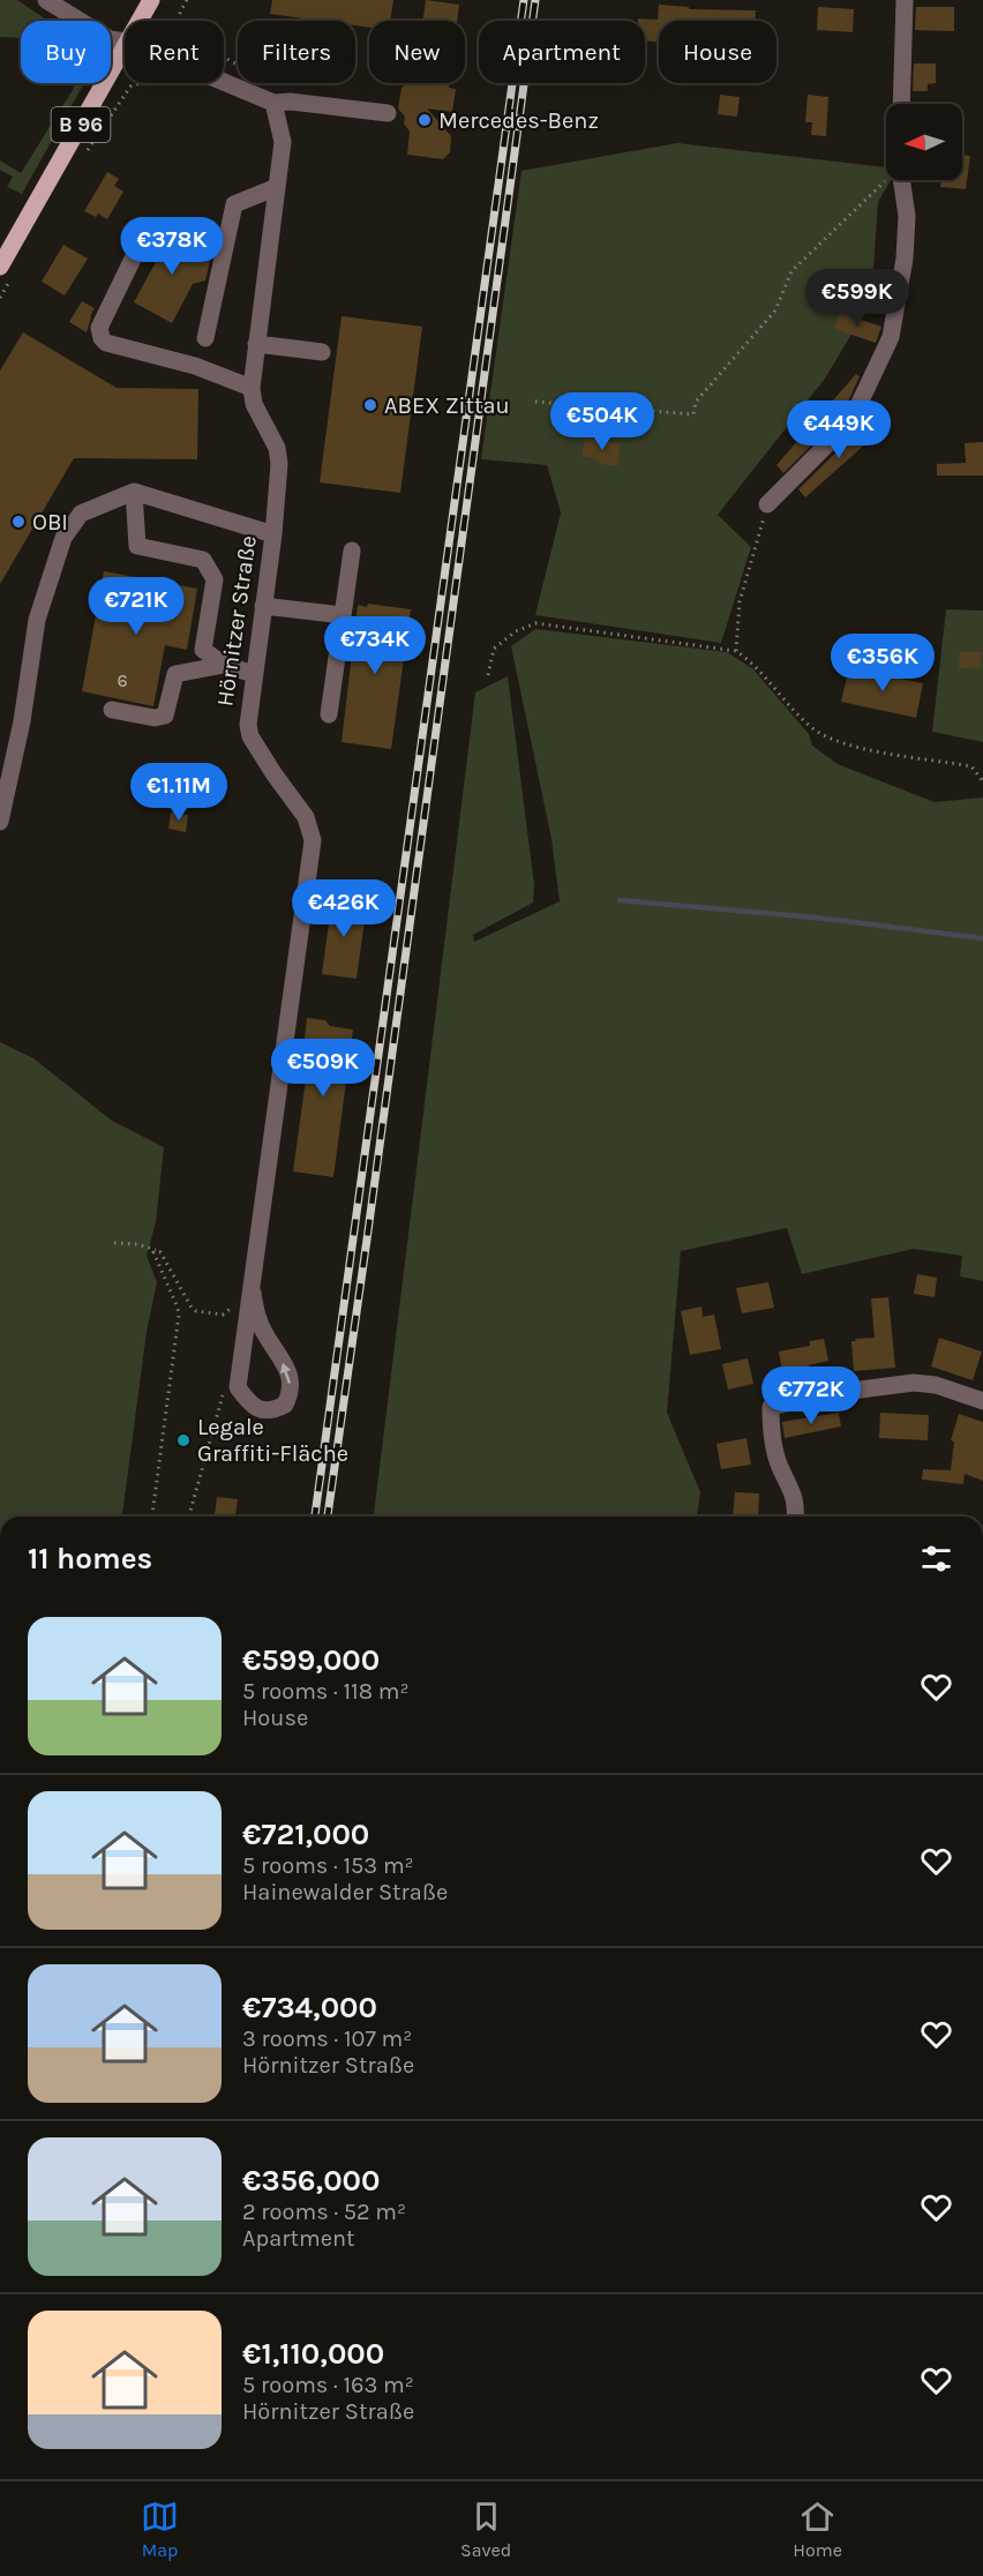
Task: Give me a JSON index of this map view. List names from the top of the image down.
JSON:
{
  "streets": {
    "main road": ["B 96"],
    "street": ["Hörnitzer Straße"]
  },
  "places": [
    "Mercedes-Benz",
    "ABEX Zittau",
    "OBI",
    "Legale Graffiti-Fläche"
  ],
  "house_numbers": ["6"],
  "north": "left",
  "page": {
    "chip": [
      "Buy",
      "Rent",
      "Filters",
      "New",
      "Apartment",
      "House"
    ],
    "price": [
      "€378K",
      "€599K",
      "€504K",
      "€449K",
      "€721K",
      "€734K",
      "€356K",
      "€1.11M",
      "€426K",
      "€509K",
      "€772K"
    ],
    "heading": "11 homes",
    "list": [
      {
        "name": "€599,000",
        "note": "5 rooms · 118 m² · House"
      },
      {
        "name": "€721,000",
        "note": "5 rooms · 153 m² · Hainewalder Straße"
      },
      {
        "name": "€734,000",
        "note": "3 rooms · 107 m² · Hörnitzer Straße"
      },
      {
        "name": "€356,000",
        "note": "2 rooms · 52 m² · Apartment"
      },
      {
        "name": "€1,110,000",
        "note": "5 rooms · 163 m² · Hörnitzer Straße"
      }
    ],
    "tabs": ["Map", "Saved", "Home"]
  }
}
